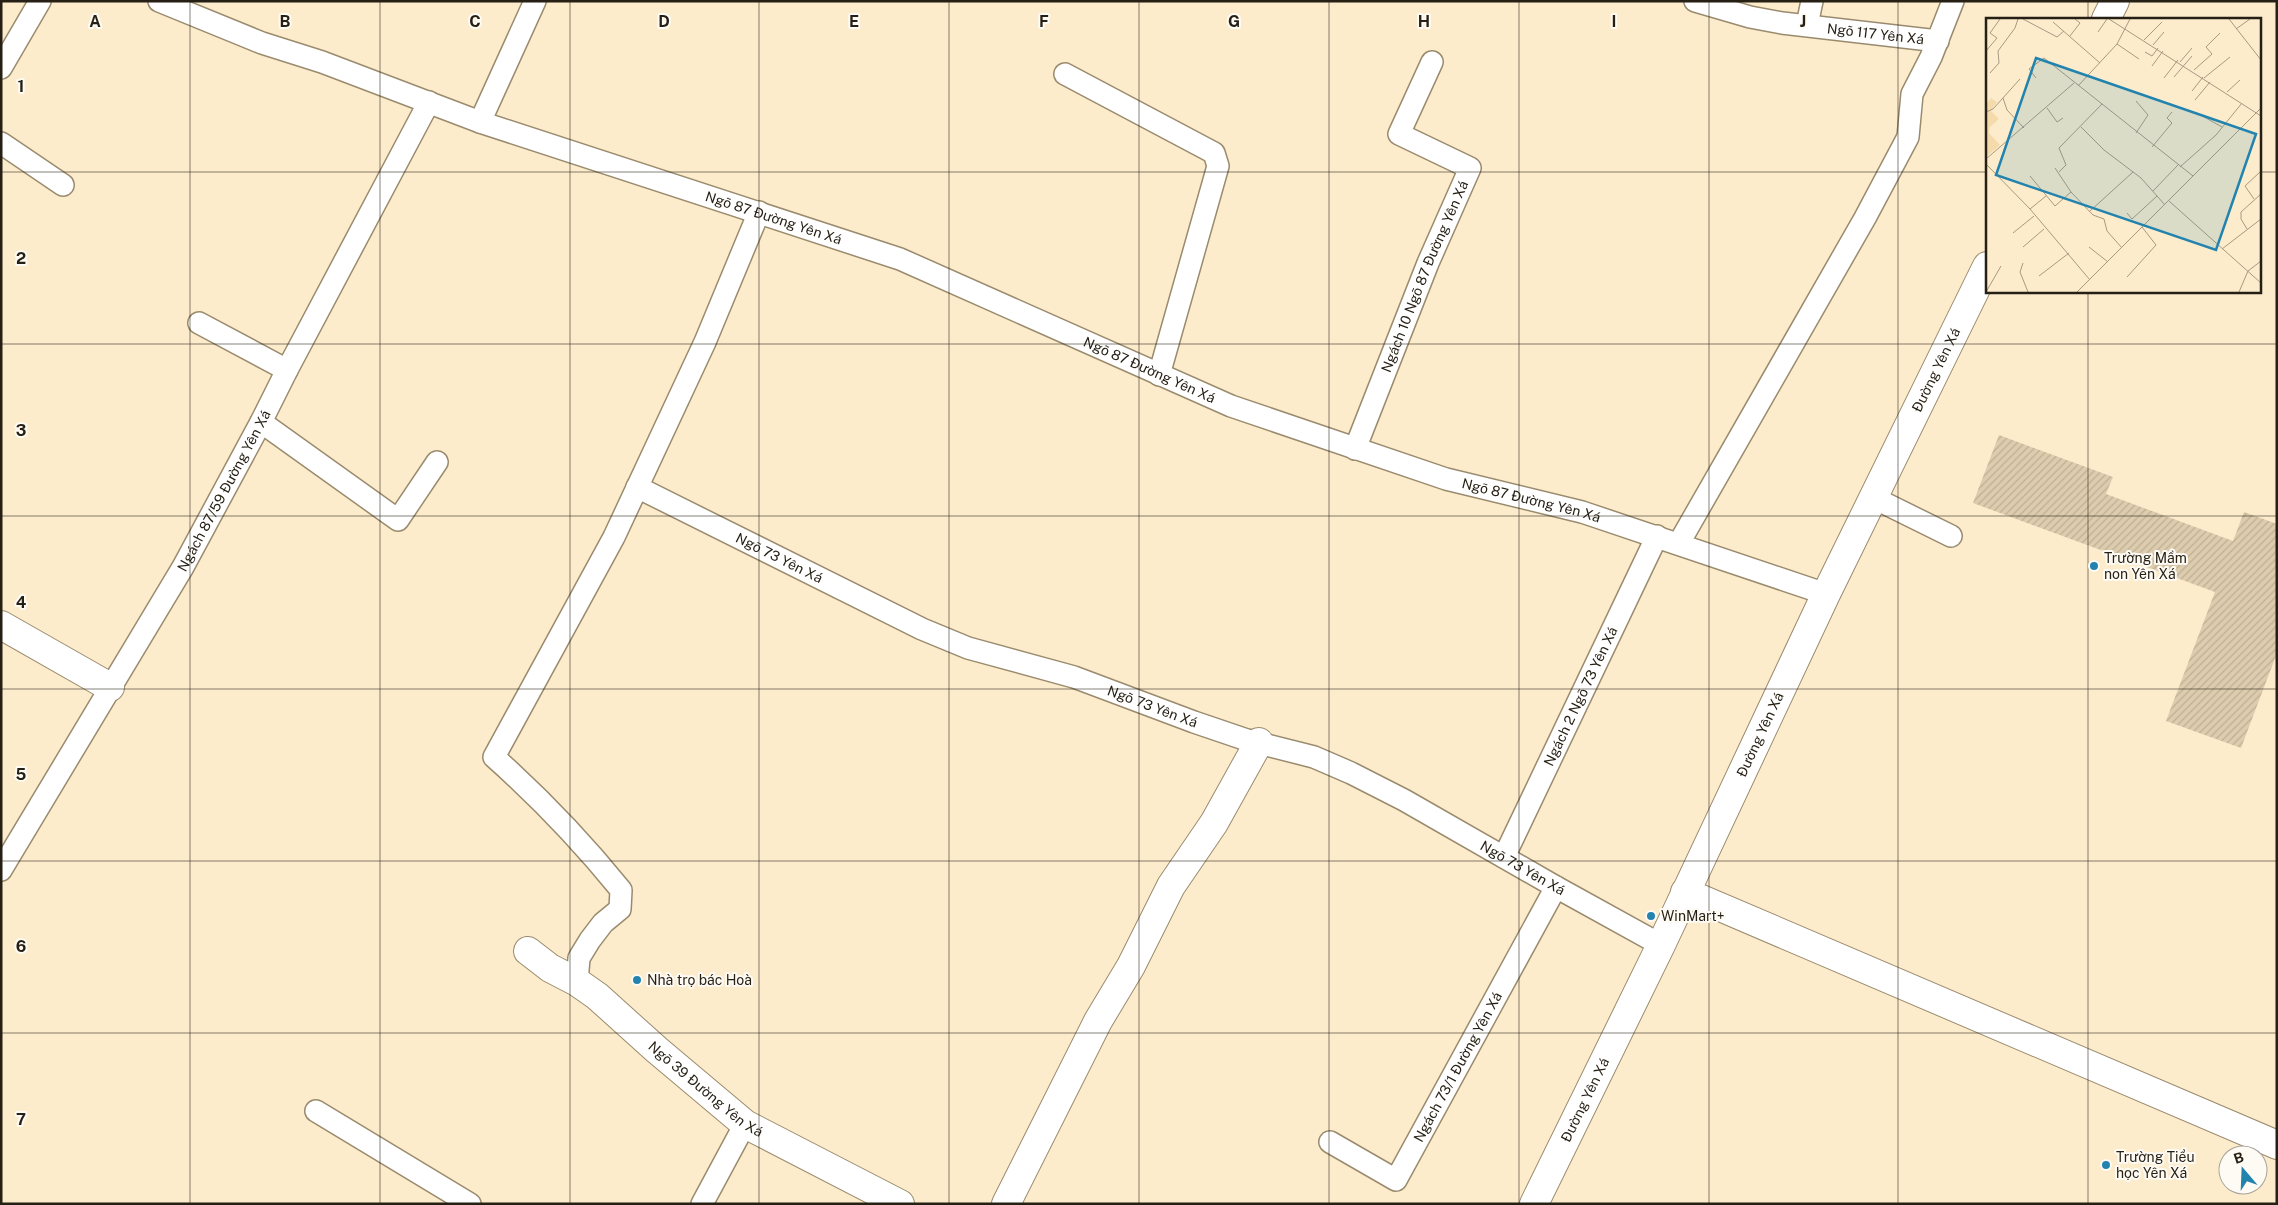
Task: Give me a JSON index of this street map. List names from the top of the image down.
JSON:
{
  "streets": {
    "street": ["Đường Yên Xá", "Ngõ 39 Đường Yên Xá"],
    "lane": [
      "Ngõ 117 Yên Xá",
      "Ngõ 87 Đường Yên Xá",
      "Ngách 10 Ngõ 87 Đường Yên Xá",
      "Ngách 87/59 Đường Yên Xá",
      "Ngõ 73 Yên Xá",
      "Ngách 2 Ngõ 73 Yên Xá",
      "Ngách 73/1 Đường Yên Xá"
    ]
  },
  "crossings": [
    ["Ngõ 87 Đường Yên Xá", "Ngách 10 Ngõ 87 Đường Yên Xá"],
    ["Ngõ 87 Đường Yên Xá", "Đường Yên Xá"],
    ["Ngõ 87 Đường Yên Xá", "Ngách 87/59 Đường Yên Xá"],
    ["Ngõ 87 Đường Yên Xá", "Ngách 2 Ngõ 73 Yên Xá"],
    ["Đường Yên Xá", "Ngõ 73 Yên Xá"],
    ["Ngõ 73 Yên Xá", "Ngách 2 Ngõ 73 Yên Xá"],
    ["Ngõ 73 Yên Xá", "Ngách 73/1 Đường Yên Xá"]
  ],
  "places": [
    "Trường Mầm non Yên Xá",
    "WinMart+",
    "Nhà trọ bác Hoà",
    "Trường Tiểu học Yên Xá"
  ],
  "north": "top",
  "grid": {
    "columns": [
      "A",
      "B",
      "C",
      "D",
      "E",
      "F",
      "G",
      "H",
      "I",
      "J"
    ],
    "rows": [
      "1",
      "2",
      "3",
      "4",
      "5",
      "6",
      "7"
    ]
  }
}
